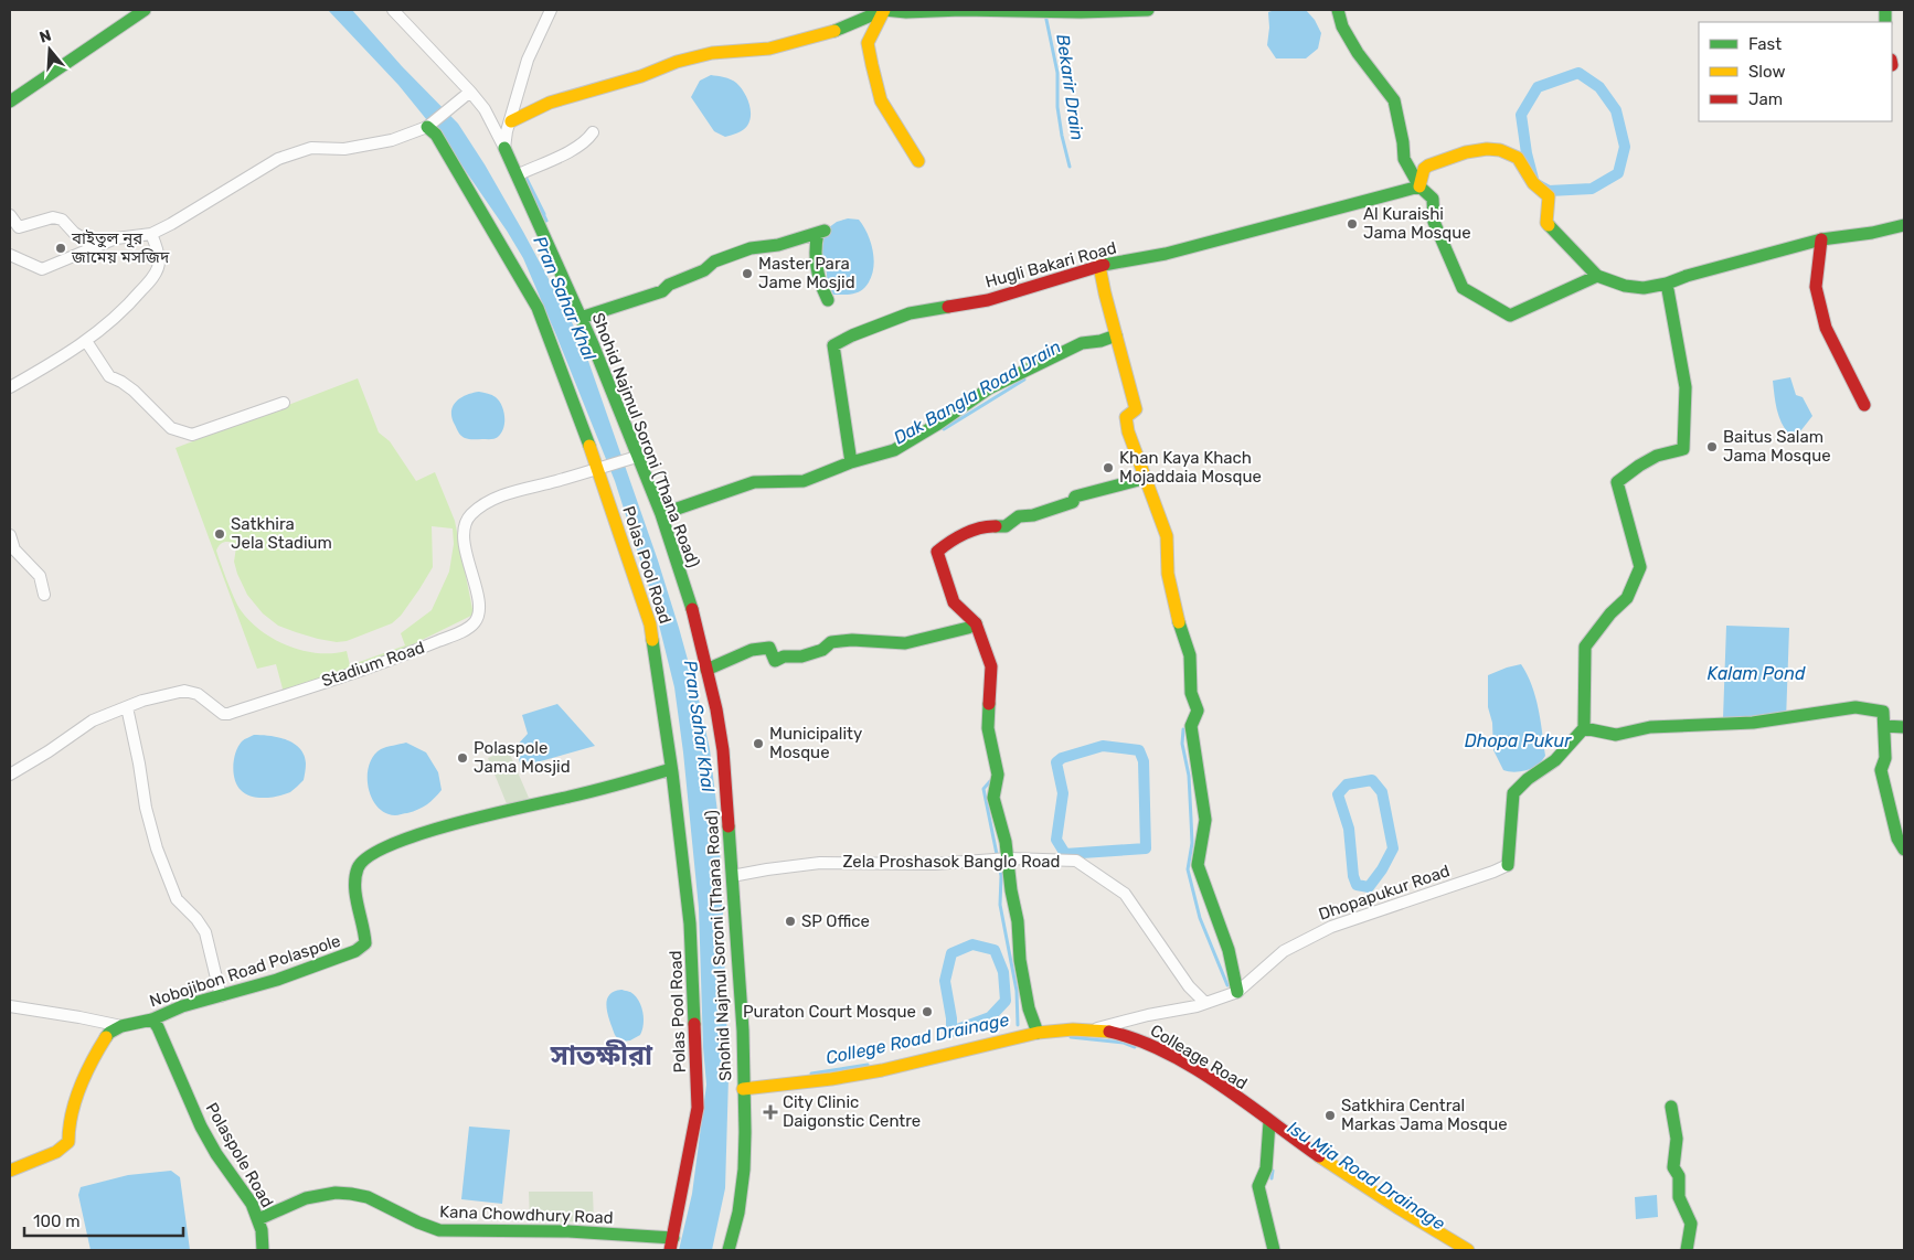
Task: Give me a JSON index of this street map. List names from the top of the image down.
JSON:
{
  "streets": {
    "main road": [
      "Hugli Bakari Road",
      "Shohid Najmul Soroni (Thana Road)",
      "Polas Pool Road",
      "Dhopapukur Road",
      "Nobojibon Road Polaspole",
      "Colleage Road",
      "Polaspole Road",
      "Kana Chowdhury Road"
    ],
    "street": ["Stadium Road", "Zela Proshasok Banglo Road"]
  },
  "crossings": [
    ["Shohid Najmul Soroni (Thana Road)", "Stadium Road"],
    ["Shohid Najmul Soroni (Thana Road)", "Zela Proshasok Banglo Road"],
    ["Shohid Najmul Soroni (Thana Road)", "Colleage Road"],
    ["Polas Pool Road", "Stadium Road"],
    ["Polas Pool Road", "Nobojibon Road Polaspole"],
    ["Polas Pool Road", "Kana Chowdhury Road"],
    ["Zela Proshasok Banglo Road", "Dhopapukur Road"],
    ["Dhopapukur Road", "Colleage Road"],
    ["Nobojibon Road Polaspole", "Polaspole Road"],
    ["Polaspole Road", "Kana Chowdhury Road"]
  ],
  "districts": ["সাতক্ষীরা"],
  "water": [
    "Bekarir Drain",
    "Pran Sahar Khal",
    "Dak Bangla Road Drain",
    "Kalam Pond",
    "Dhopa Pukur",
    "College Road Drainage",
    "Isu Mia Road Drainage"
  ],
  "places": {
    "other": [
      "Al Kuraishi Jama Mosque",
      "বাইতুল নূর জামেয় মসজিদ",
      "Master Para Jame Mosjid",
      "Baitus Salam Jama Mosque",
      "Khan Kaya Khach Mojaddaia Mosque",
      "Satkhira Jela Stadium",
      "Municipality Mosque",
      "Polaspole Jama Mosjid",
      "SP Office",
      "Puraton Court Mosque",
      "Satkhira Central Markas Jama Mosque"
    ],
    "health": ["City Clinic Daigonstic Centre"]
  },
  "legend": ["Fast", "Slow", "Jam"],
  "scale_bar": "100 m",
  "north": "top"
}
